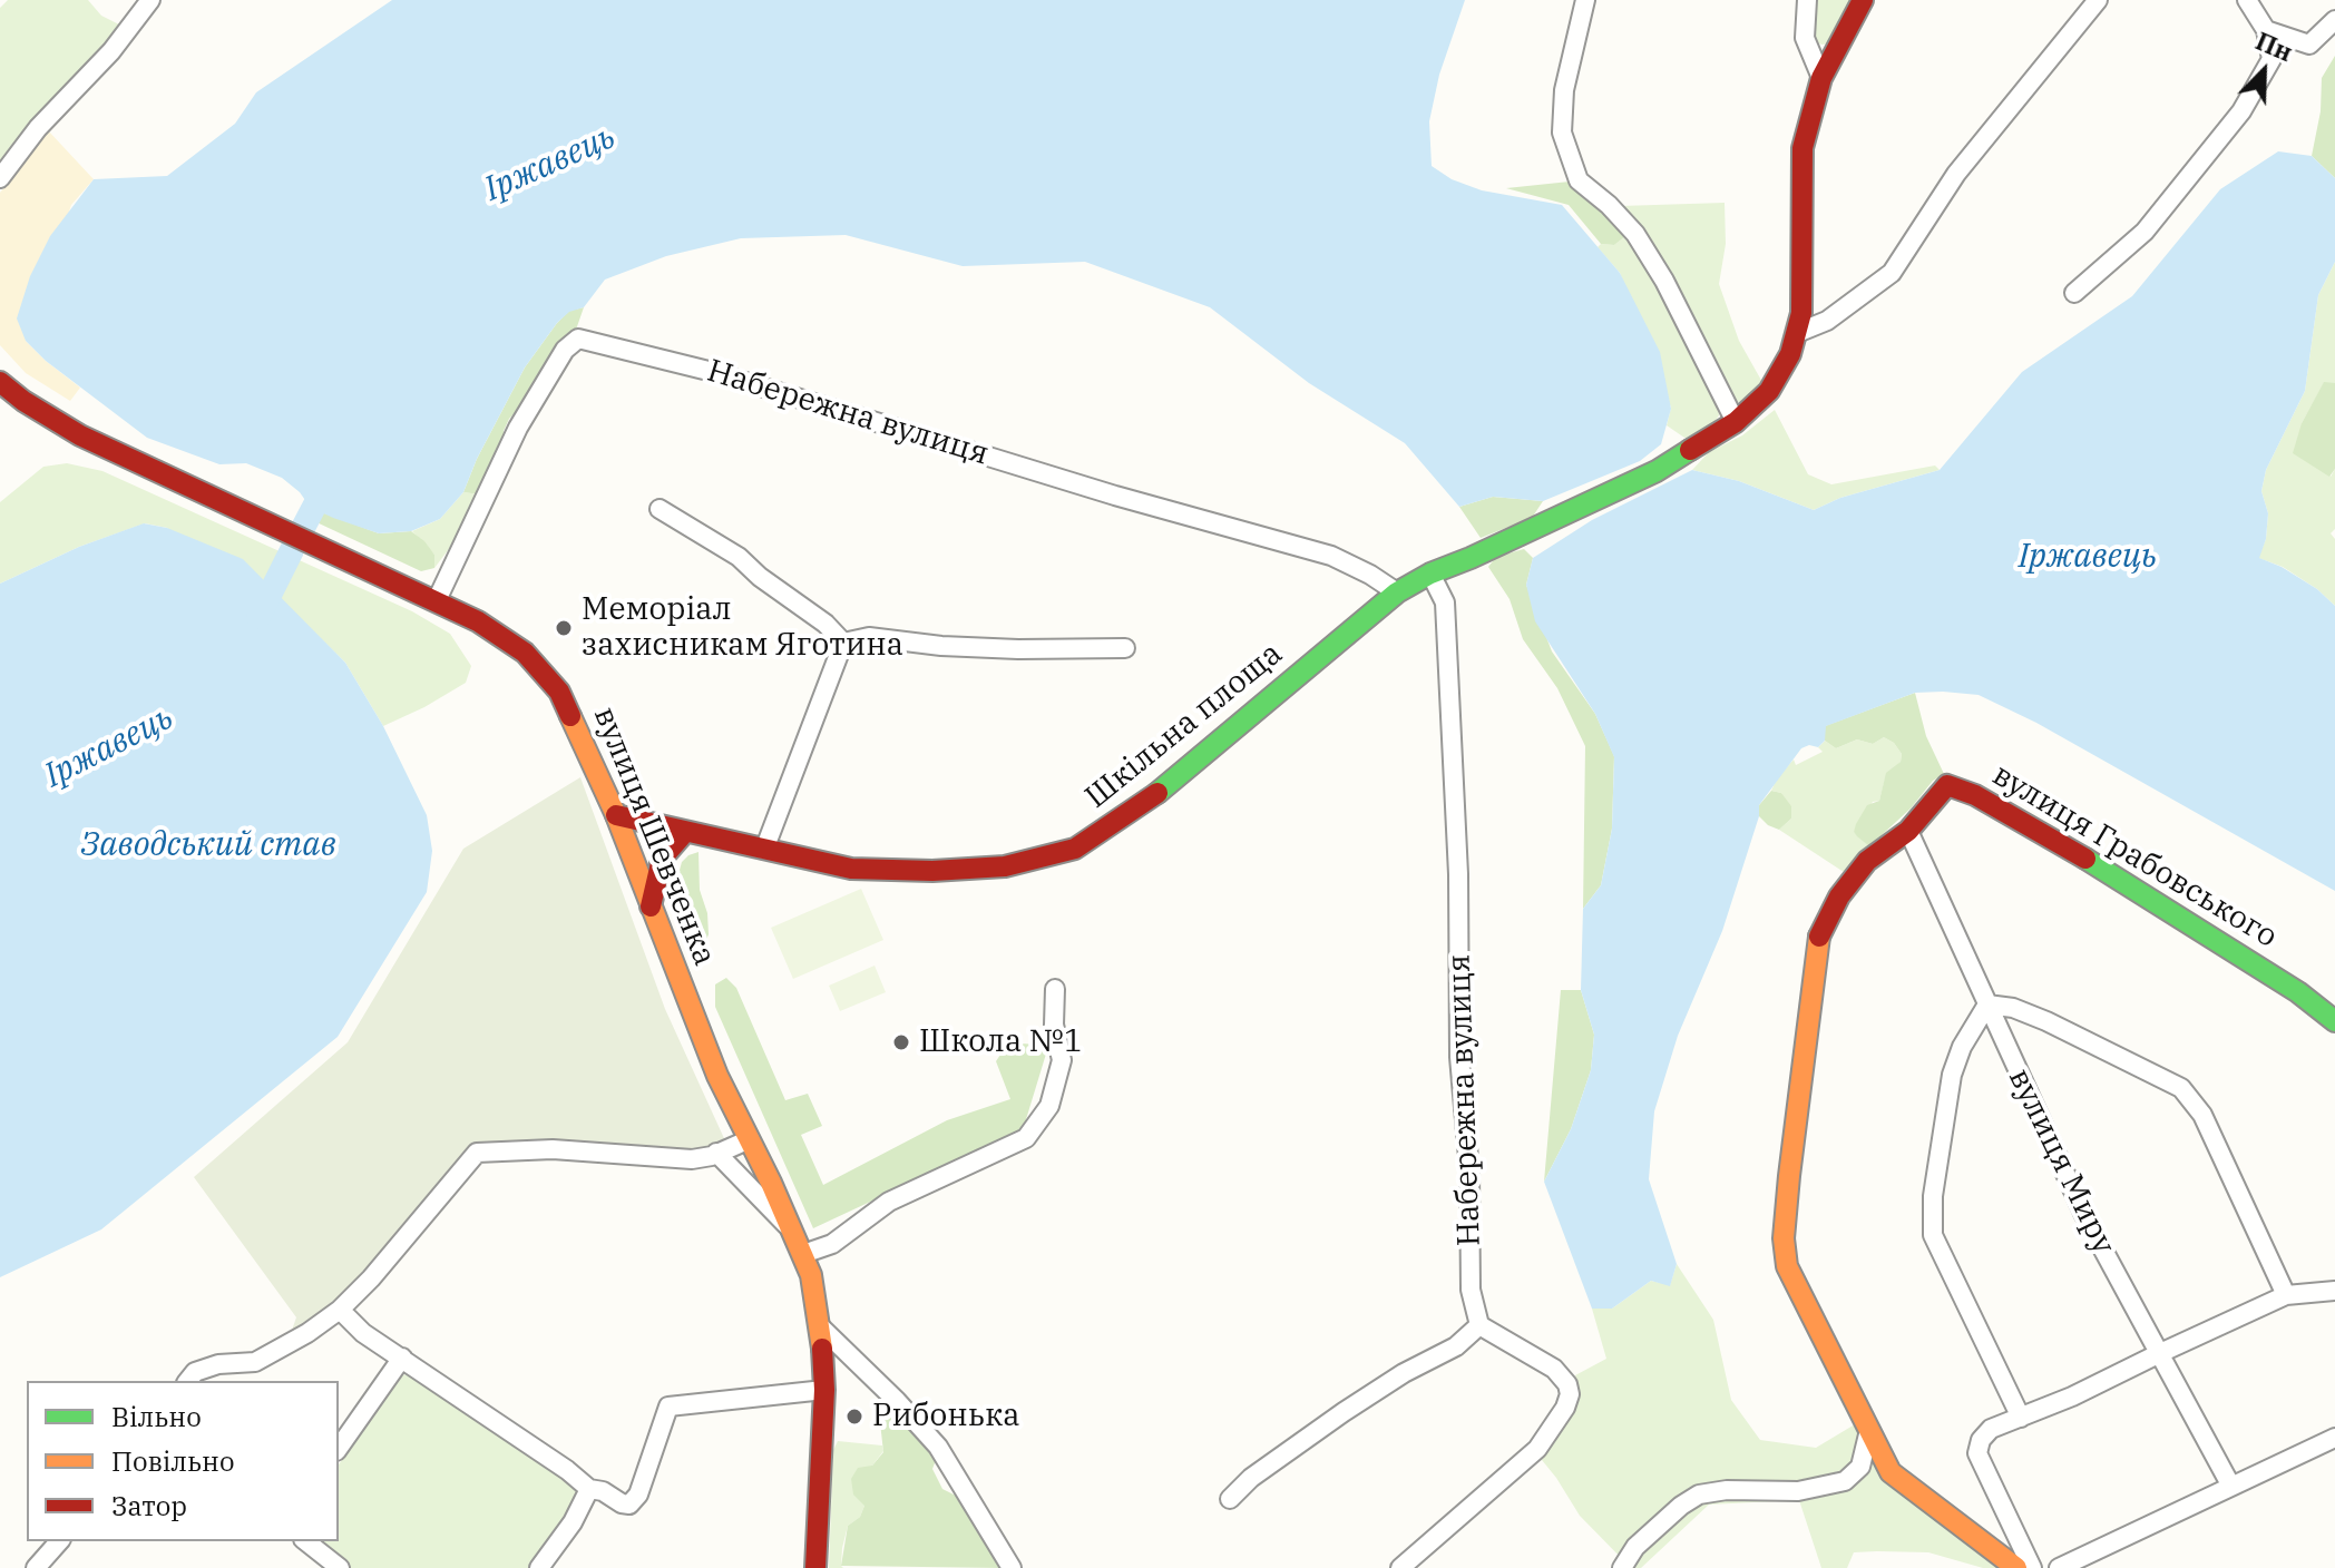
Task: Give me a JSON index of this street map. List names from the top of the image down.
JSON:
{
  "streets": {
    "street": [
      "Набережна вулиця",
      "Шкільна площа",
      "вулиця Шевченка",
      "вулиця Грабовського",
      "вулиця Миру"
    ]
  },
  "crossings": [
    ["Набережна вулиця", "Шкільна площа"],
    ["Набережна вулиця", "вулиця Шевченка"],
    ["Шкільна площа", "вулиця Шевченка"],
    ["вулиця Грабовського", "вулиця Миру"]
  ],
  "water": ["Іржавець", "Заводський став"],
  "places": ["Меморіал захисникам Яготина", "Школа №1", "Рибонька"],
  "legend": ["Вільно", "Повільно", "Затор"],
  "north": "top right"
}
